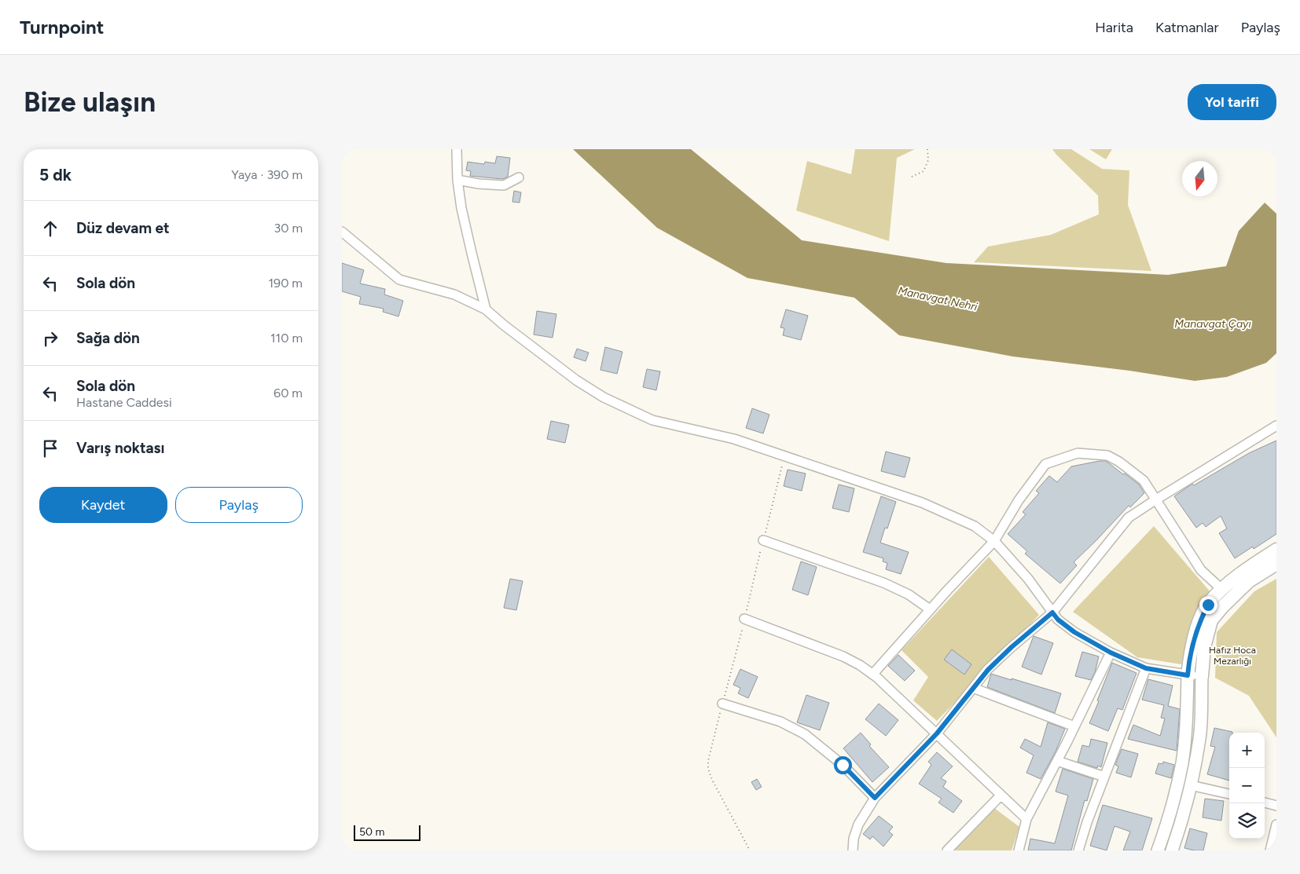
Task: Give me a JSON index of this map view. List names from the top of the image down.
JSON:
{
  "water": ["Manavgat Nehri", "Manavgat Çayı"],
  "parks": ["Hafız Hoca Mezarlığı"],
  "scale_bar": "50 m",
  "north": "bottom",
  "page": {
    "header": "Turnpoint",
    "nav": ["Harita", "Katmanlar", "Paylaş"],
    "buttons": [
      "Yol tarifi",
      ["Kaydet", "Paylaş"]
    ],
    "title": "Bize ulaşın",
    "heading": ["5 dk", "Yaya · 390 m"],
    "list": [
      ["Düz devam et", "30 m"],
      ["Sola dön", "190 m"],
      ["Sağa dön", "110 m"],
      ["Sola dön", "Hastane Caddesi", "60 m"],
      "Varış noktası"
    ],
    "map_buttons": ["+", "−"],
    "scale": "50 m"
  }
}
